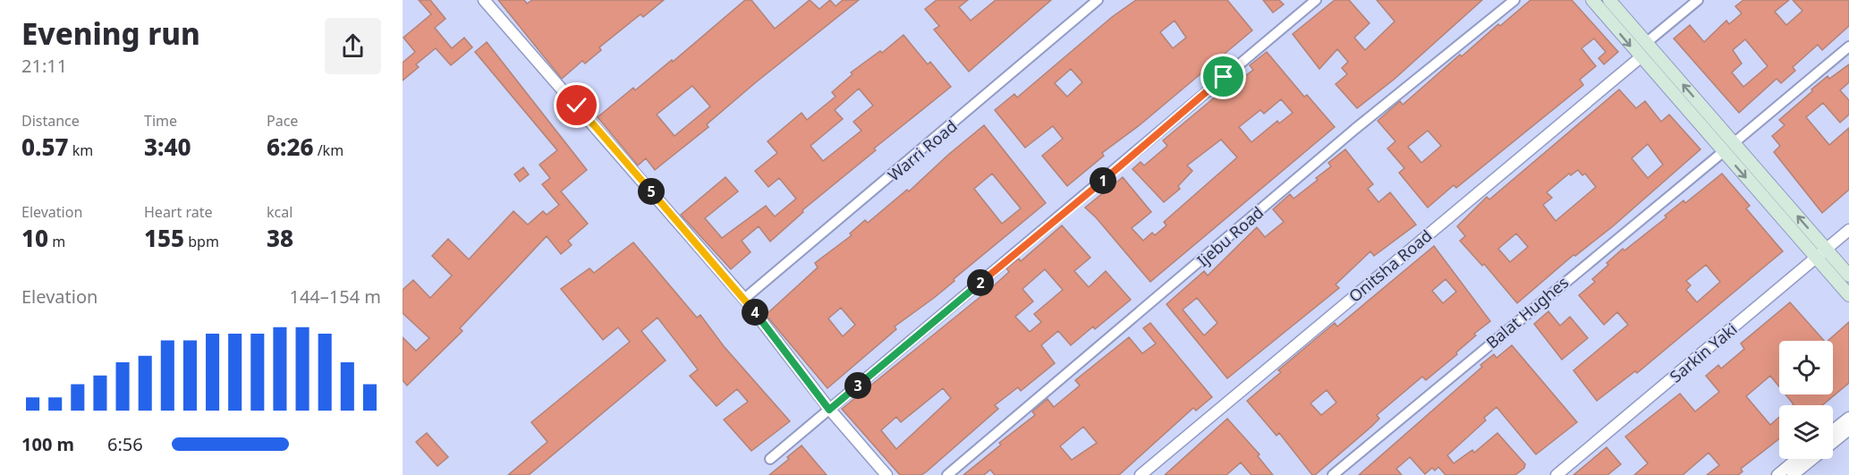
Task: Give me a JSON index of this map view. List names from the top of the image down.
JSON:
{
  "streets": {
    "street": [
      "Warri Road",
      "Ijebu Road",
      "Onitsha Road",
      "Balat Hughes",
      "Sarkin Yaki"
    ]
  },
  "page": {
    "heading": ["Evening run", "21:11"],
    "stats": [
      ["Distance", "0.57 km"],
      ["Time", "3:40"],
      ["Pace", "6:26 /km"],
      ["Elevation", "10 m"],
      ["Heart rate", "155 bpm"],
      ["kcal", "38"]
    ],
    "pins": [
      "1",
      "5",
      "2",
      "4",
      "3"
    ],
    "chart": ["Elevation", "144–154 m"],
    "list": [
      {
        "name": "100 m",
        "note": "6:56"
      }
    ]
  }
}
